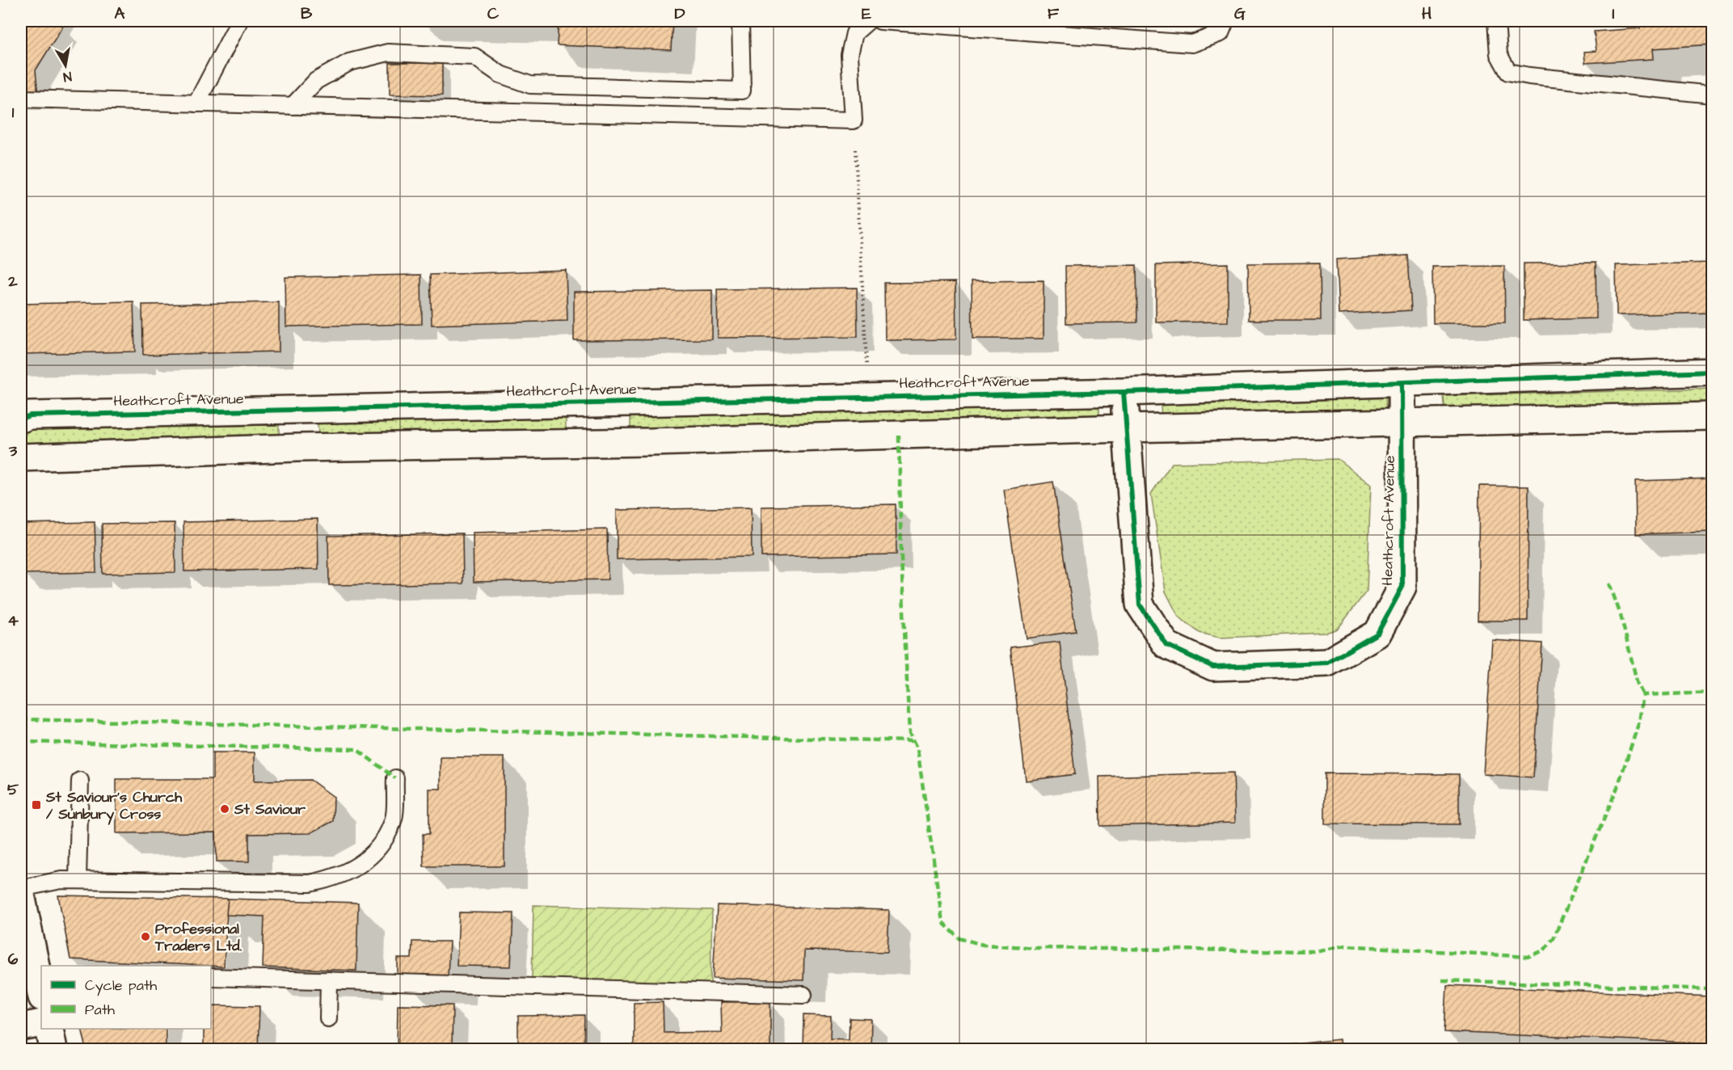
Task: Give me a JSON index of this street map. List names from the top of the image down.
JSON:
{
  "streets": {
    "street": ["Heathcroft Avenue"]
  },
  "places": {
    "transit": ["St Saviour's Church / Sunbury Cross"],
    "other": ["St Saviour", "Professional Traders Ltd."]
  },
  "legend": ["Cycle path", "Path"],
  "north": "bottom",
  "grid": {
    "columns": [
      "A",
      "B",
      "C",
      "D",
      "E",
      "F",
      "G",
      "H",
      "I"
    ],
    "rows": [
      "1",
      "2",
      "3",
      "4",
      "5",
      "6"
    ]
  }
}
